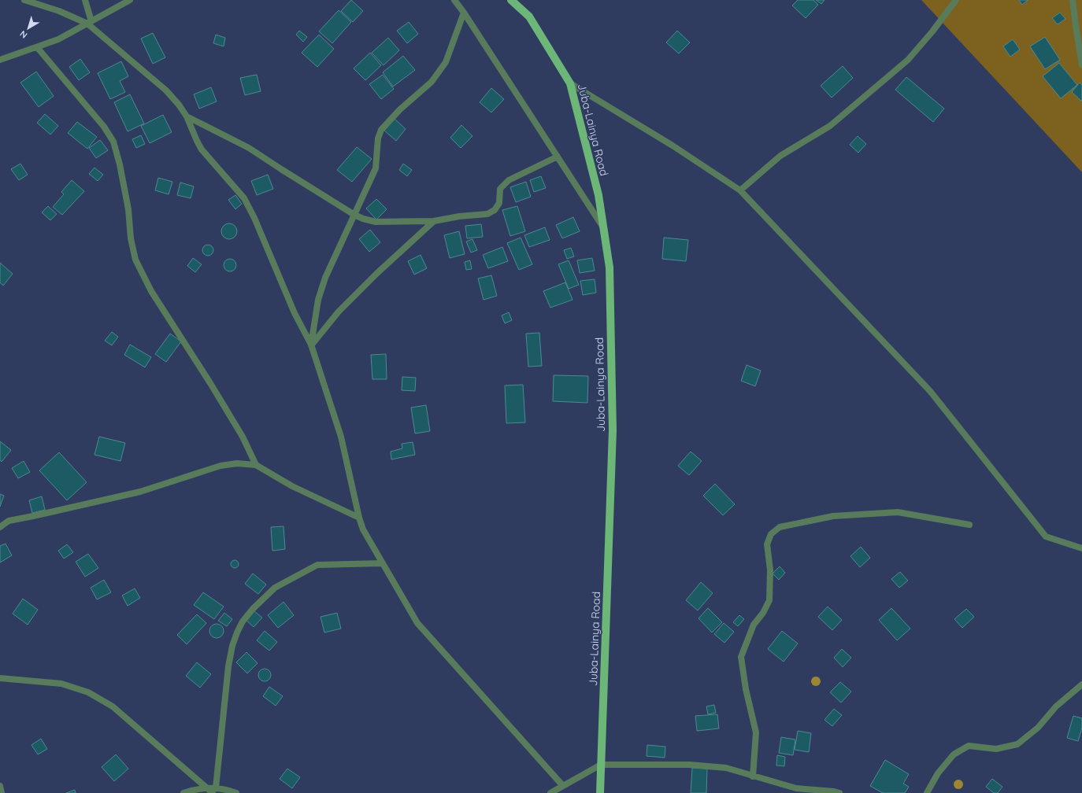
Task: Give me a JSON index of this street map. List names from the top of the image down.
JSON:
{
  "streets": {
    "main road": ["Juba-Lainya Road"]
  },
  "north": "bottom left"
}
